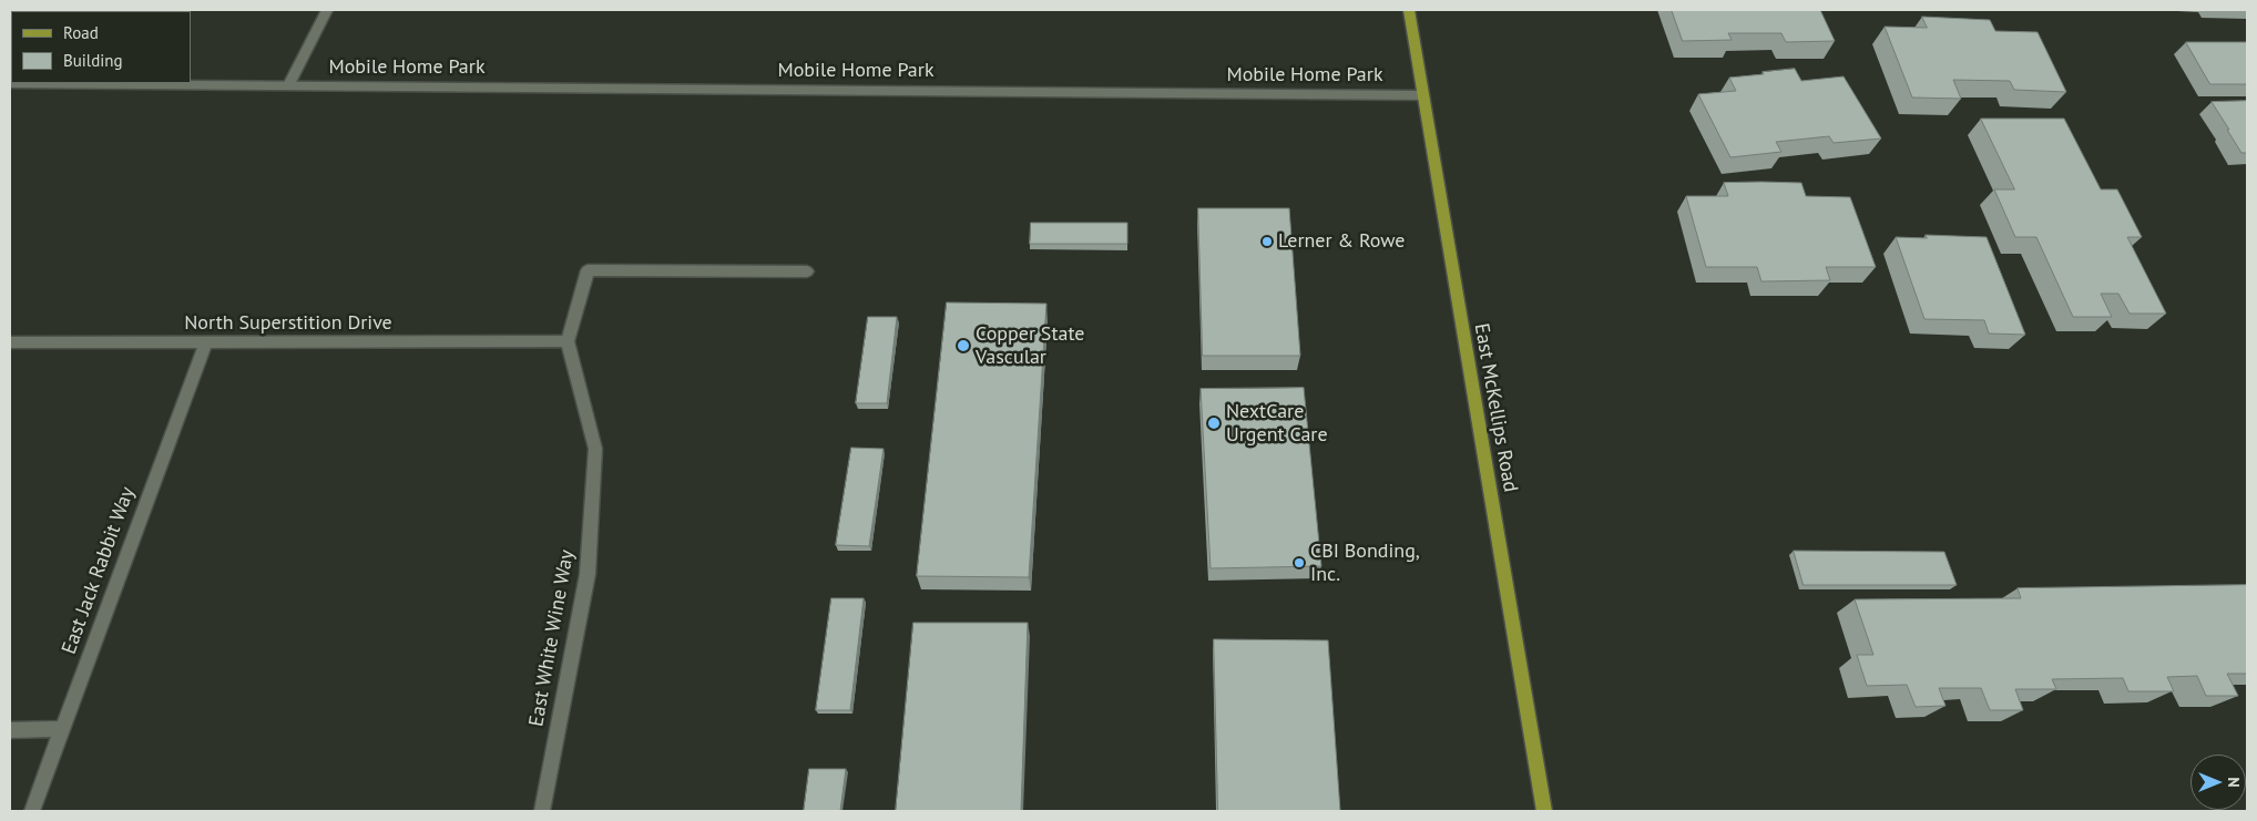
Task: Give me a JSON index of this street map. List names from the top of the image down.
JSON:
{
  "streets": {
    "main road": ["East McKellips Road"],
    "street": [
      "Mobile Home Park",
      "North Superstition Drive",
      "East Jack Rabbit Way",
      "East White Wine Way"
    ]
  },
  "crossings": [
    ["Mobile Home Park", "East McKellips Road"],
    ["North Superstition Drive", "East Jack Rabbit Way"],
    ["North Superstition Drive", "East White Wine Way"]
  ],
  "places": [
    "Lerner & Rowe",
    "Copper State Vascular",
    "NextCare Urgent Care",
    "CBI Bonding, Inc."
  ],
  "legend": ["Road", "Building"],
  "north": "right"
}
